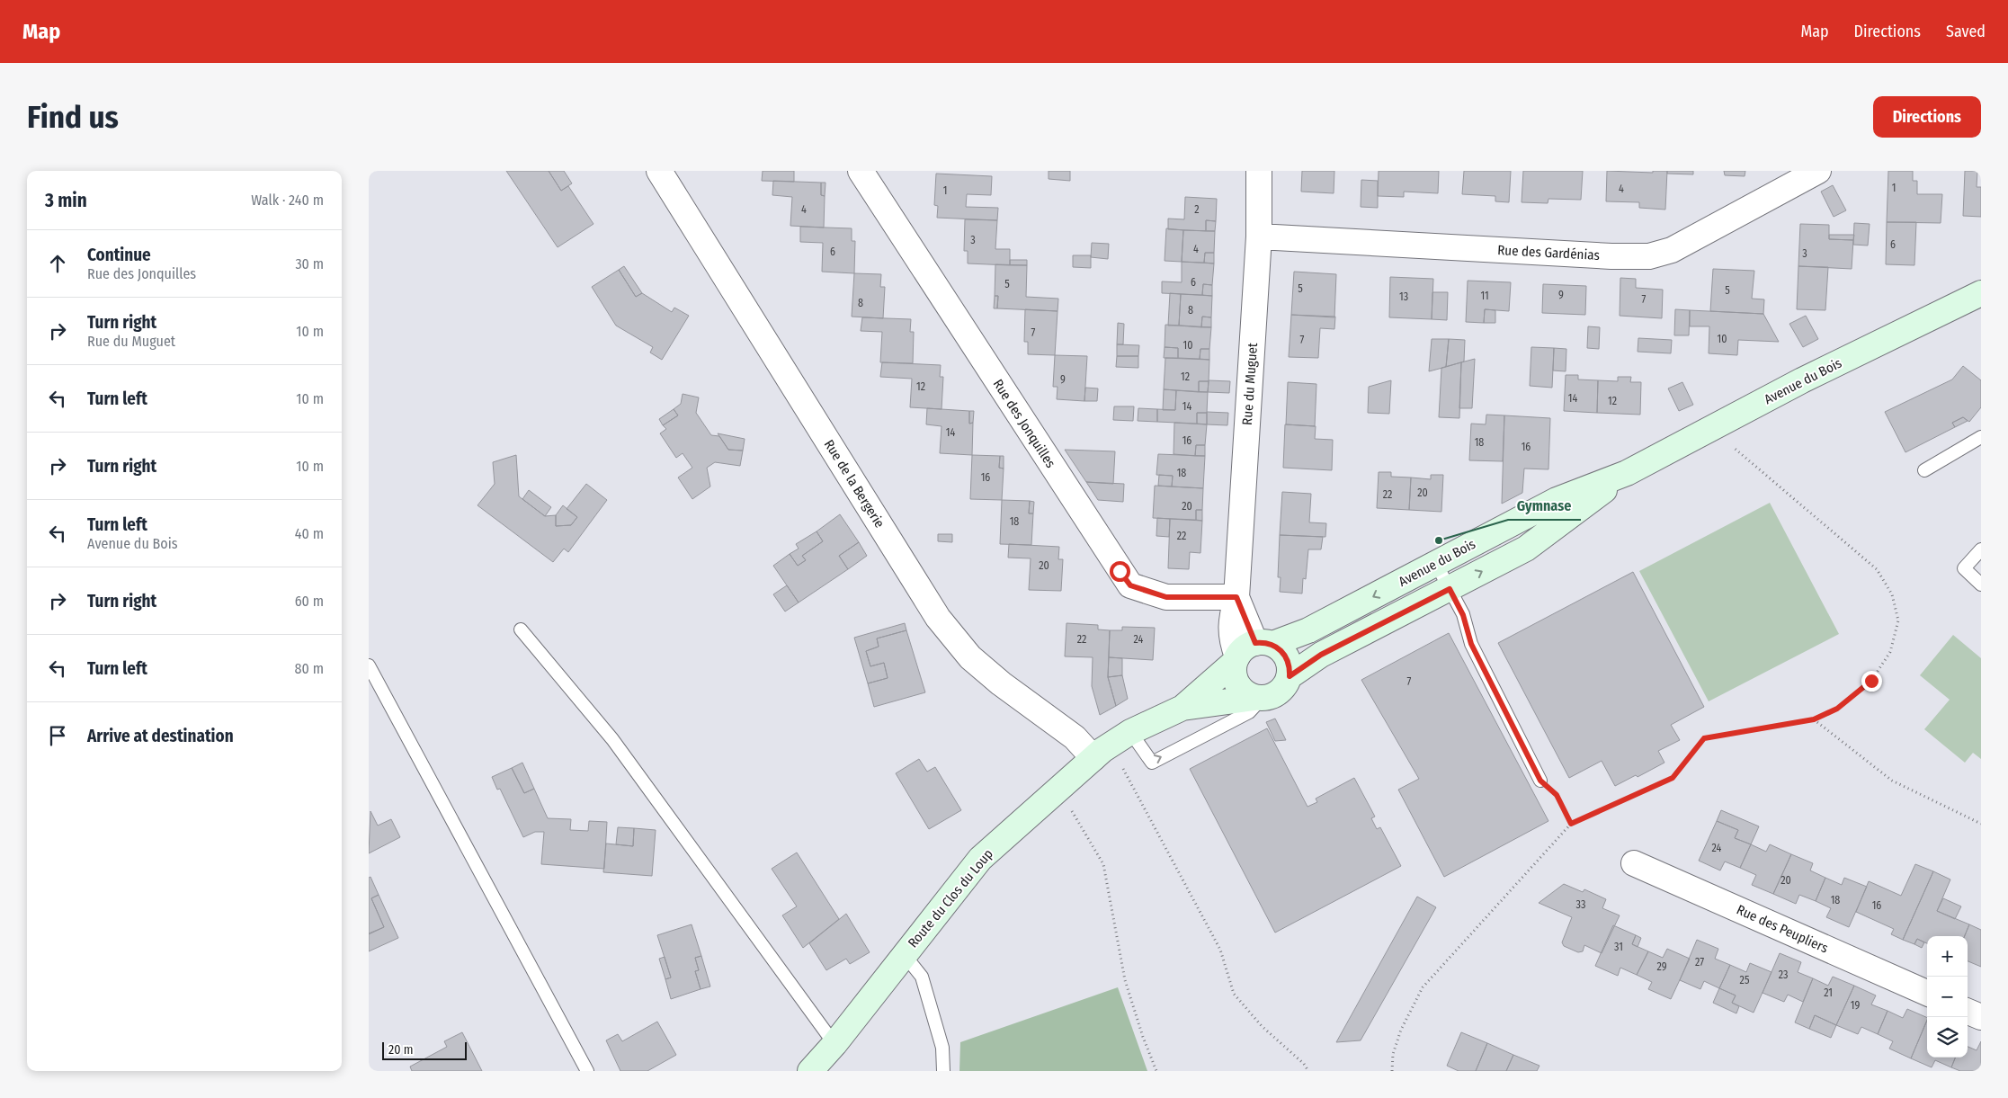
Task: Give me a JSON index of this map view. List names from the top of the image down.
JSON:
{
  "streets": {
    "street": [
      "Rue des Gardénias",
      "Avenue du Bois",
      "Rue du Muguet",
      "Rue des Jonquilles",
      "Rue de la Bergerie",
      "Route du Clos du Loup",
      "Rue des Peupliers"
    ]
  },
  "crossings": [
    ["Rue des Gardénias", "Rue du Muguet"],
    ["Avenue du Bois", "Rue du Muguet"],
    ["Avenue du Bois", "Route du Clos du Loup"],
    ["Rue du Muguet", "Rue des Jonquilles"],
    ["Rue du Muguet", "Route du Clos du Loup"],
    ["Rue de la Bergerie", "Route du Clos du Loup"]
  ],
  "places": ["Gymnase"],
  "house_numbers": [
    "1",
    "4",
    "1",
    "4",
    "2",
    "3",
    "6",
    "4",
    "6",
    "3",
    "6",
    "5",
    "5",
    "5",
    "9",
    "11",
    "13",
    "7",
    "8",
    "8",
    "7",
    "10",
    "7",
    "10",
    "12",
    "9",
    "12",
    "14",
    "12",
    "14",
    "14",
    "16",
    "18",
    "16",
    "18",
    "16",
    "20",
    "22",
    "20",
    "18",
    "22",
    "20",
    "22",
    "24",
    "7",
    "24",
    "20",
    "18",
    "33",
    "16",
    "31",
    "27",
    "29",
    "23",
    "25",
    "21",
    "19"
  ],
  "scale_bar": "20 m",
  "page": {
    "header": "Map",
    "nav": ["Map", "Directions", "Saved"],
    "buttons": "Directions",
    "title": "Find us",
    "heading": ["3 min", "Walk · 240 m"],
    "list": [
      ["Continue", "Rue des Jonquilles", "30 m"],
      ["Turn right", "Rue du Muguet", "10 m"],
      ["Turn left", "10 m"],
      ["Turn right", "10 m"],
      ["Turn left", "Avenue du Bois", "40 m"],
      ["Turn right", "60 m"],
      ["Turn left", "80 m"],
      "Arrive at destination"
    ],
    "map_buttons": ["+", "−"],
    "scale": "20 m"
  }
}
